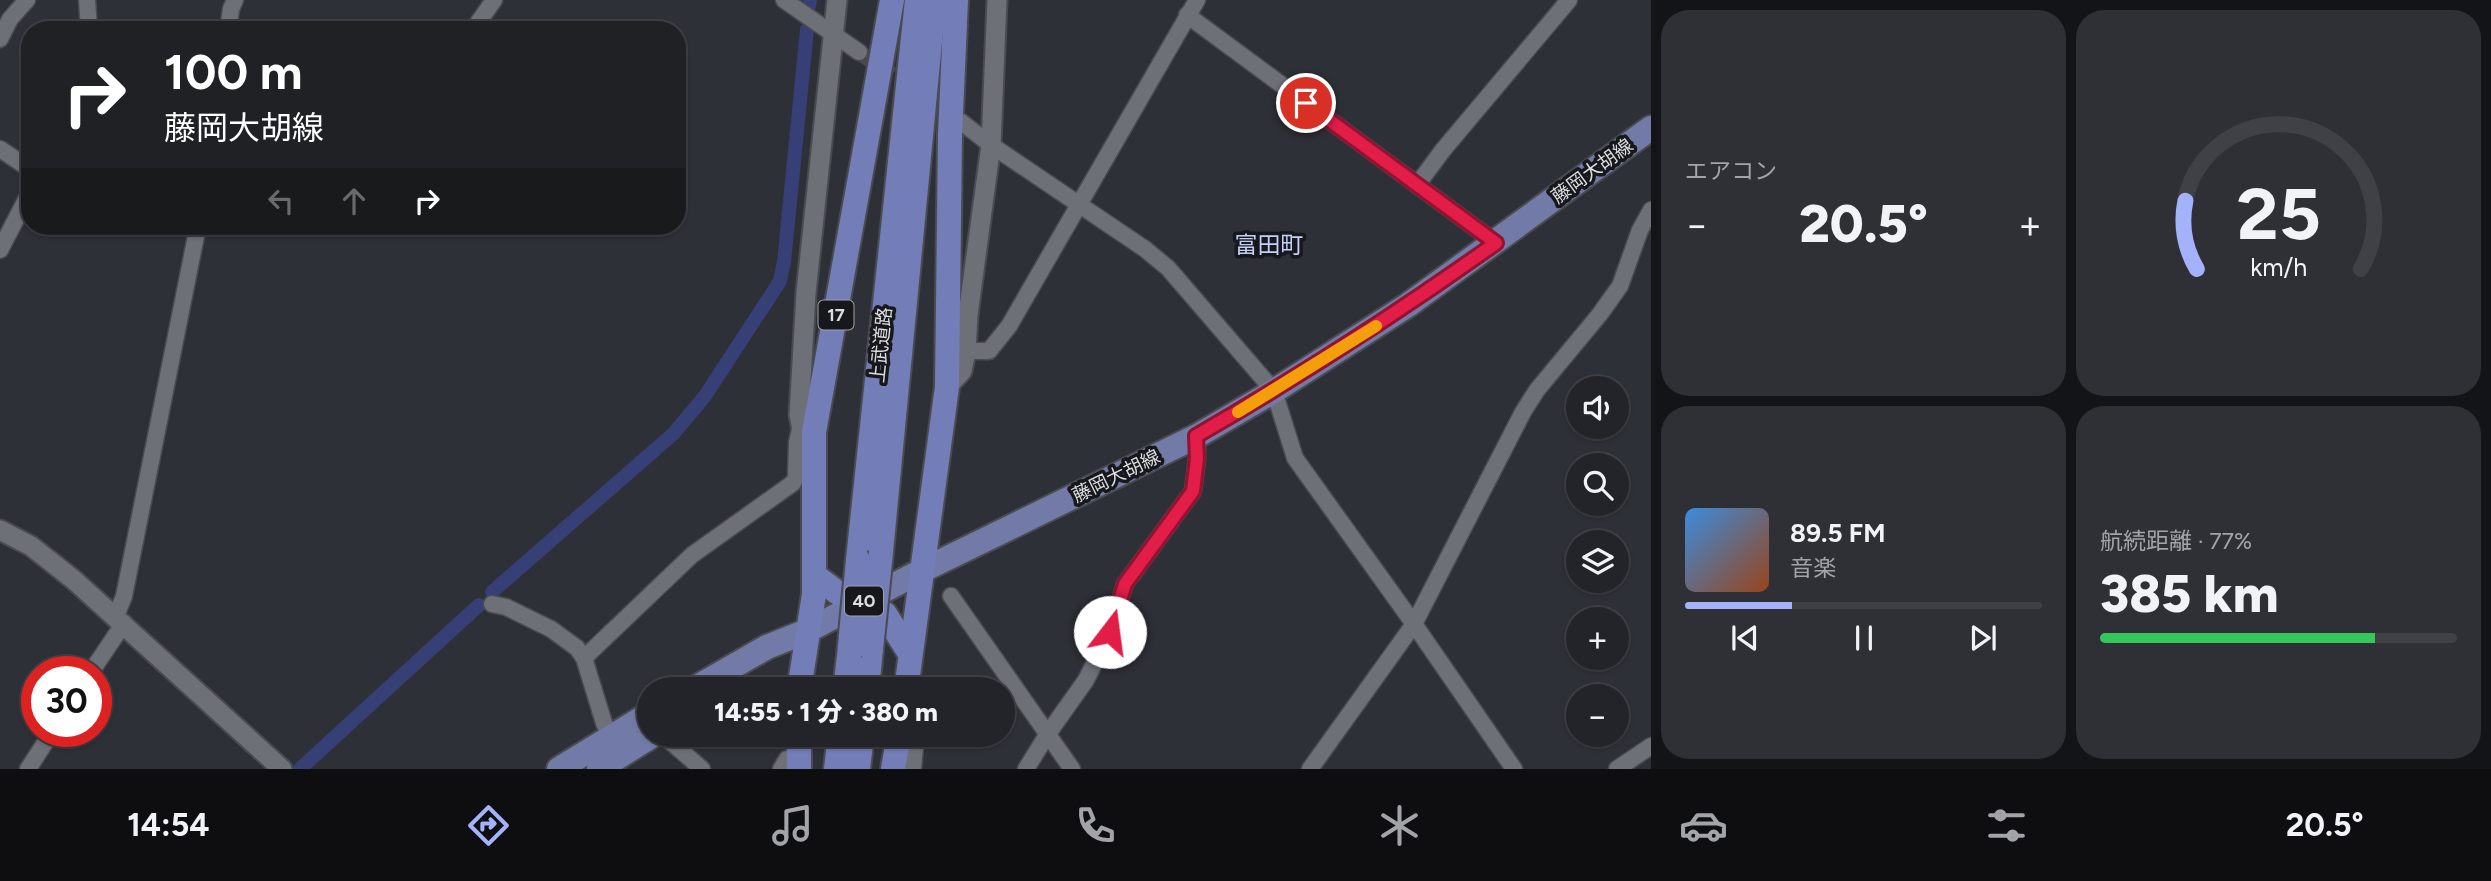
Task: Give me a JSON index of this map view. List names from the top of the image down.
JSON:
{
  "streets": {
    "highway": ["17", "上武道路"],
    "main road": ["藤岡大胡線", "40"]
  },
  "crossings": [
    ["藤岡大胡線", "17"]
  ],
  "districts": ["富田町"],
  "page": {
    "tile": [
      "エアコン",
      ["航続距離 · 77%", "385 km"]
    ],
    "turn": ["100 m", "藤岡大胡線"],
    "heat": ["−", "20.5°", "+"],
    "map_buttons": ["+", "−"],
    "song": ["89.5 FM", "音楽"],
    "limit": "30",
    "trip": "14:55 · 1 分 · 380 m",
    "tabs": ["14:54", "20.5°"],
    "gauge": ["25", "km/h"]
  }
}
